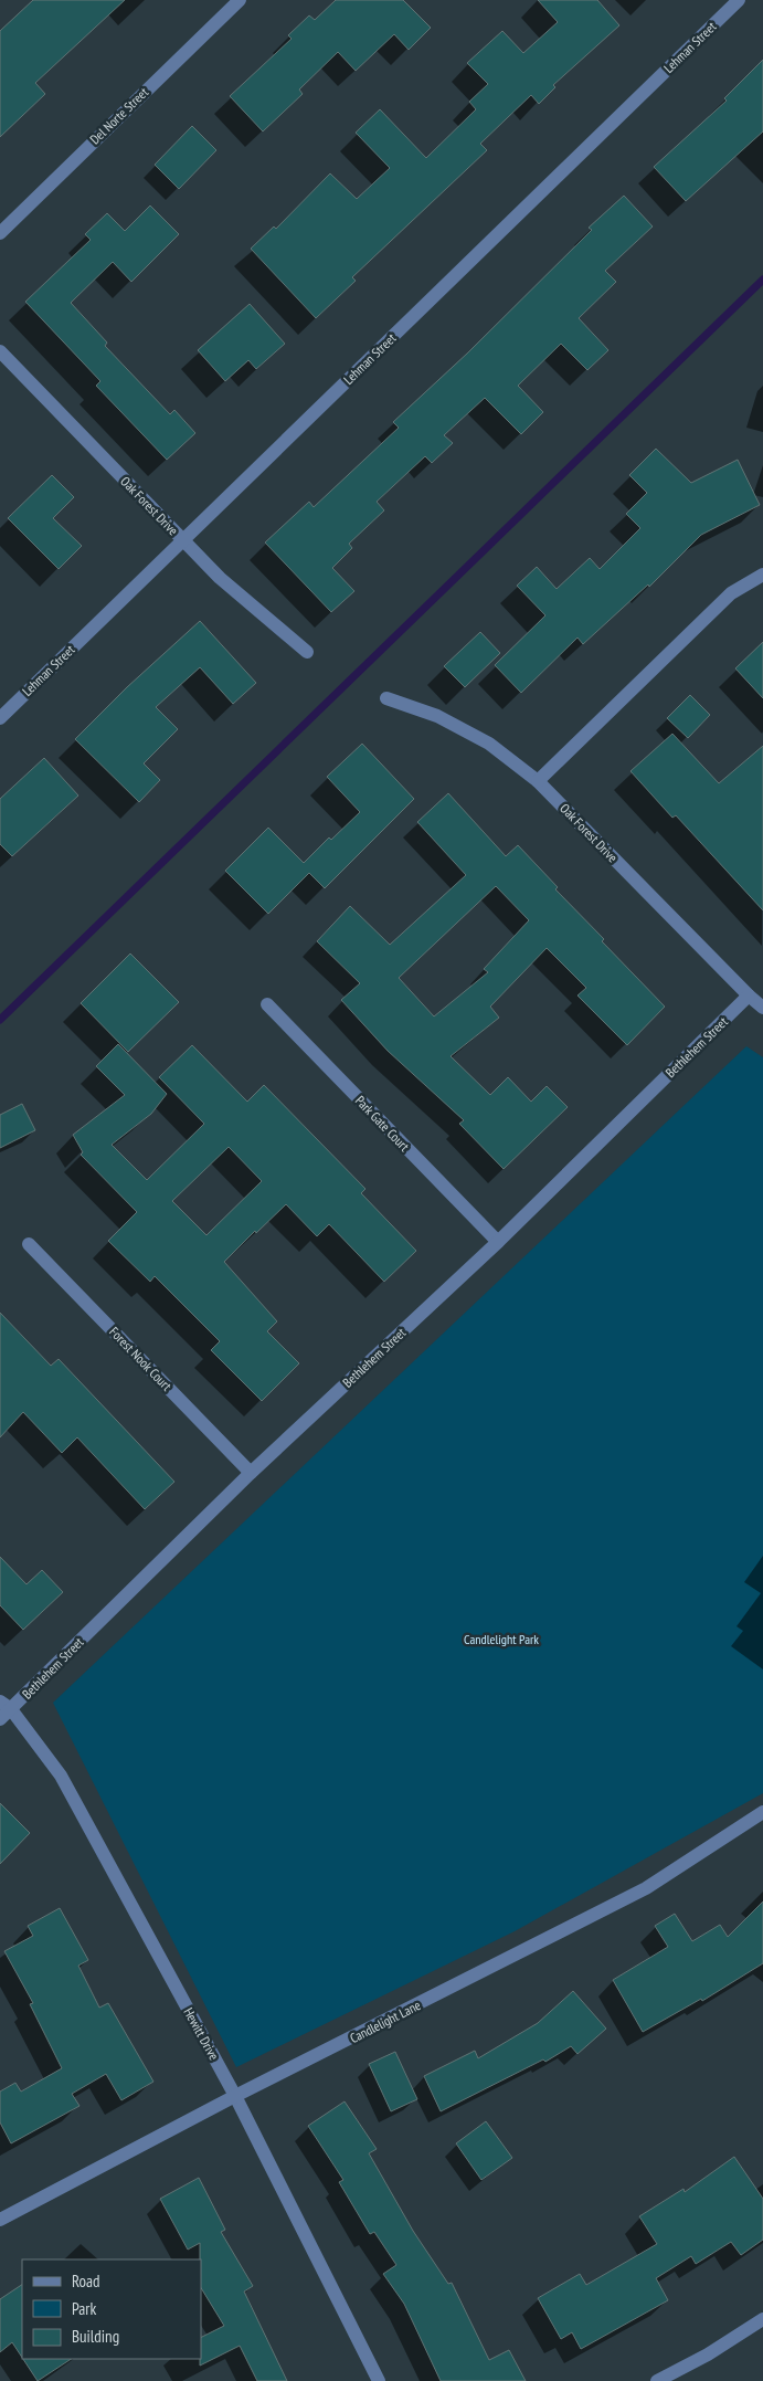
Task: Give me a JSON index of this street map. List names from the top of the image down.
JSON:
{
  "streets": {
    "street": [
      "Lehman Street",
      "Del Norte Street",
      "Oak Forest Drive",
      "Bethlehem Street",
      "Park Gate Court",
      "Forest Nook Court",
      "Candlelight Lane",
      "Hewitt Drive"
    ]
  },
  "crossings": [
    ["Lehman Street", "Oak Forest Drive"],
    ["Oak Forest Drive", "Bethlehem Street"],
    ["Bethlehem Street", "Park Gate Court"],
    ["Bethlehem Street", "Forest Nook Court"],
    ["Bethlehem Street", "Hewitt Drive"],
    ["Candlelight Lane", "Hewitt Drive"]
  ],
  "parks": ["Candlelight Park"],
  "legend": ["Road", "Park", "Building"]
}
